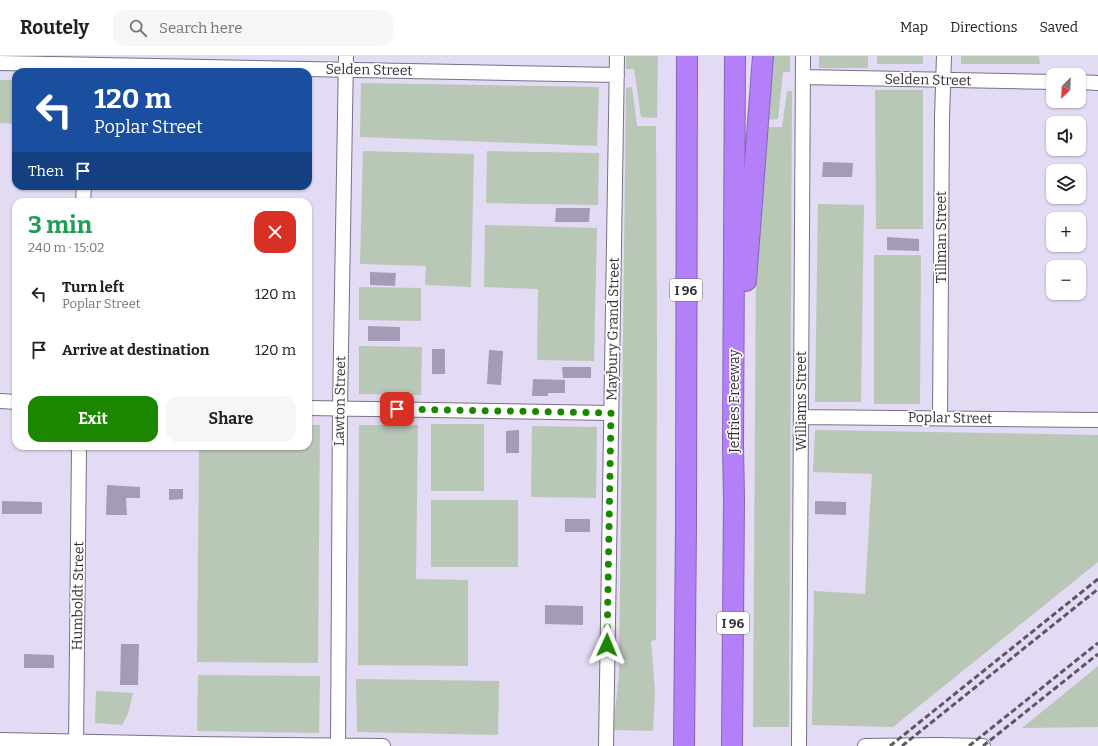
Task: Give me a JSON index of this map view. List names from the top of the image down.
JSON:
{
  "streets": {
    "highway": ["I 96", "Jeffries Freeway"],
    "street": [
      "Selden Street",
      "Tillman Street",
      "Maybury Grand Street",
      "Lawton Street",
      "Williams Street",
      "Poplar Street",
      "Humboldt Street"
    ]
  },
  "crossings": [
    ["Selden Street", "Tillman Street"],
    ["Selden Street", "Maybury Grand Street"],
    ["Selden Street", "Lawton Street"],
    ["Selden Street", "Williams Street"],
    ["Tillman Street", "Poplar Street"],
    ["Williams Street", "Poplar Street"]
  ],
  "north": "bottom left",
  "page": {
    "header": "Routely",
    "search": "Search here",
    "nav": ["Map", "Directions", "Saved"],
    "map_buttons": ["+", "−"],
    "turn": ["120 m", "Poplar Street"],
    "then": "Then",
    "heading": ["3 min", "240 m · 15:02"],
    "list": [
      {
        "name": "Turn left",
        "note": "Poplar Street",
        "value": "120 m"
      },
      {
        "name": "Arrive at destination",
        "value": "120 m"
      }
    ],
    "buttons": ["Exit", "Share"]
  }
}
